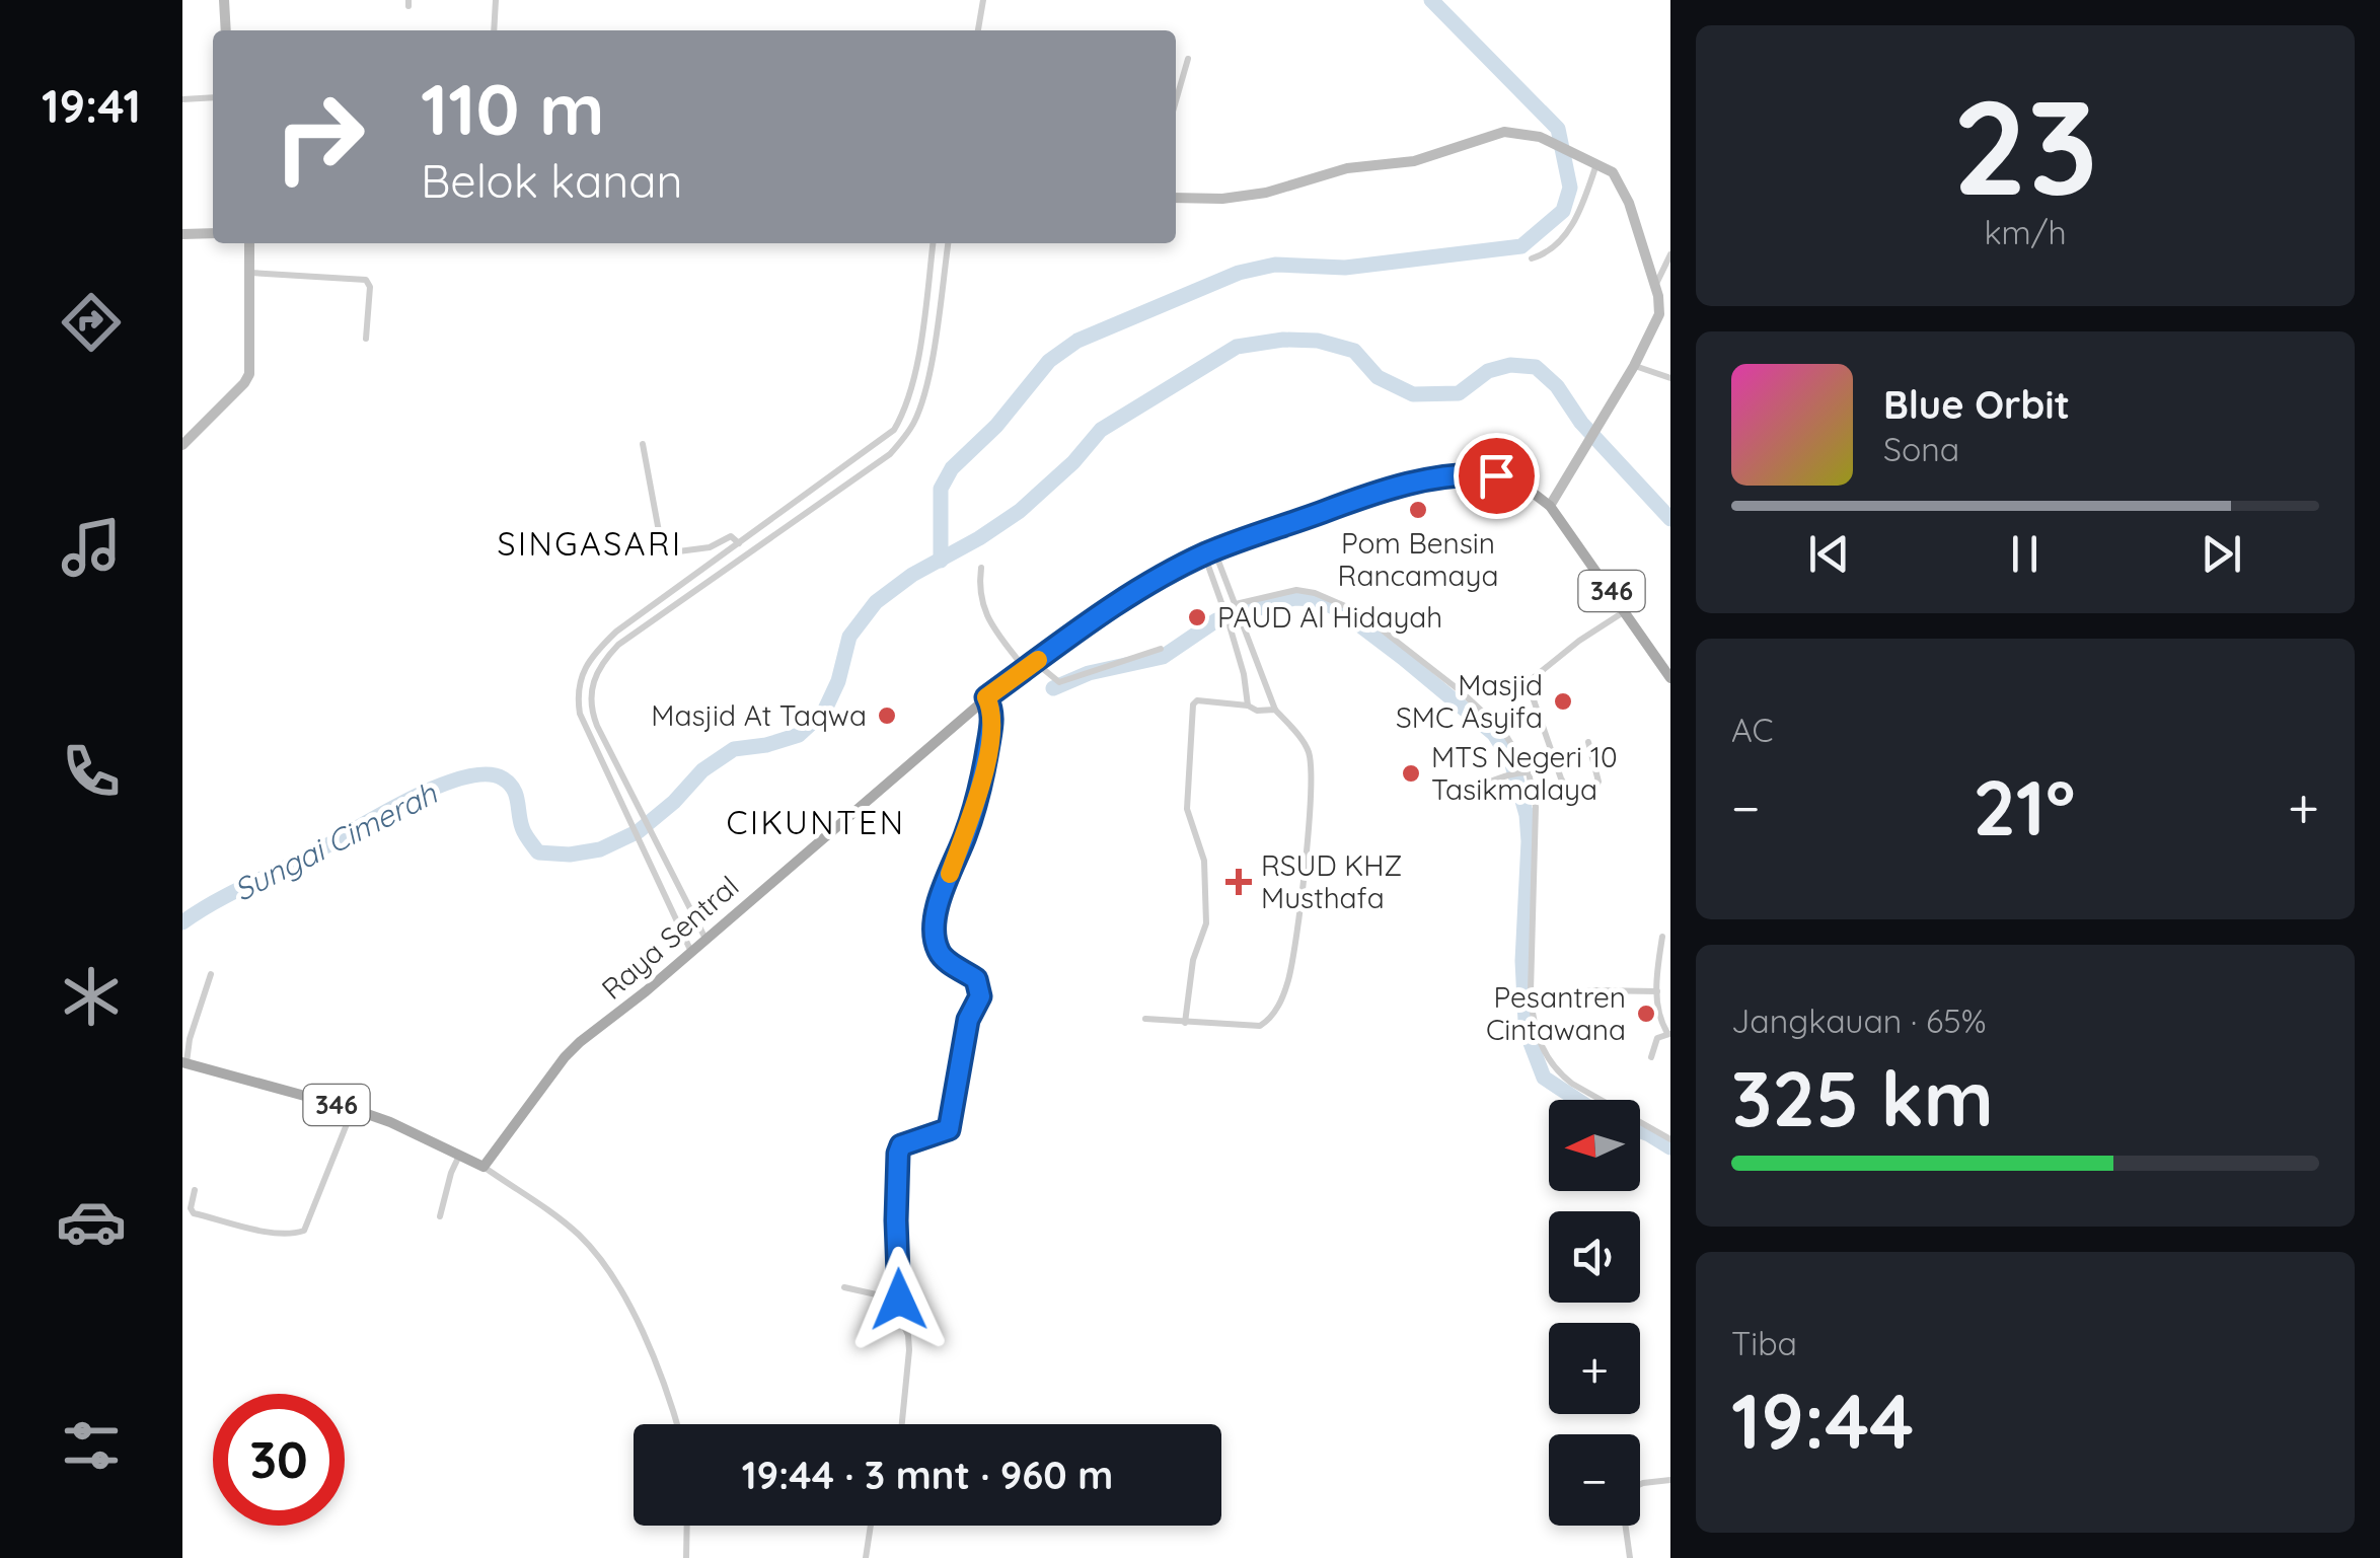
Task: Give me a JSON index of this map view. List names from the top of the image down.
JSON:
{
  "streets": {
    "main road": ["346", "Raya Sentral"]
  },
  "crossings": [
    ["346", "Raya Sentral"]
  ],
  "districts": ["SINGASARI", "CIKUNTEN"],
  "water": ["Sungai Cimerah"],
  "places": {
    "other": [
      "Pom Bensin Rancamaya",
      "PAUD Al Hidayah",
      "Masjid SMC Asyifa",
      "Masjid At Taqwa",
      "MTS Negeri 10 Tasikmalaya",
      "Pesantren Cintawana"
    ],
    "health": ["RSUD KHZ Musthafa"]
  },
  "north": "left",
  "page": {
    "tabs": "19:41",
    "tile": [
      ["23", "km/h"],
      "AC",
      ["Jangkauan · 65%", "325 km"],
      ["Tiba", "19:44"]
    ],
    "turn": ["110 m", "Belok kanan"],
    "song": ["Blue Orbit", "Sona"],
    "heat": ["−", "21°", "+"],
    "map_buttons": ["+", "−"],
    "limit": "30",
    "trip": "19:44 · 3 mnt · 960 m"
  }
}
